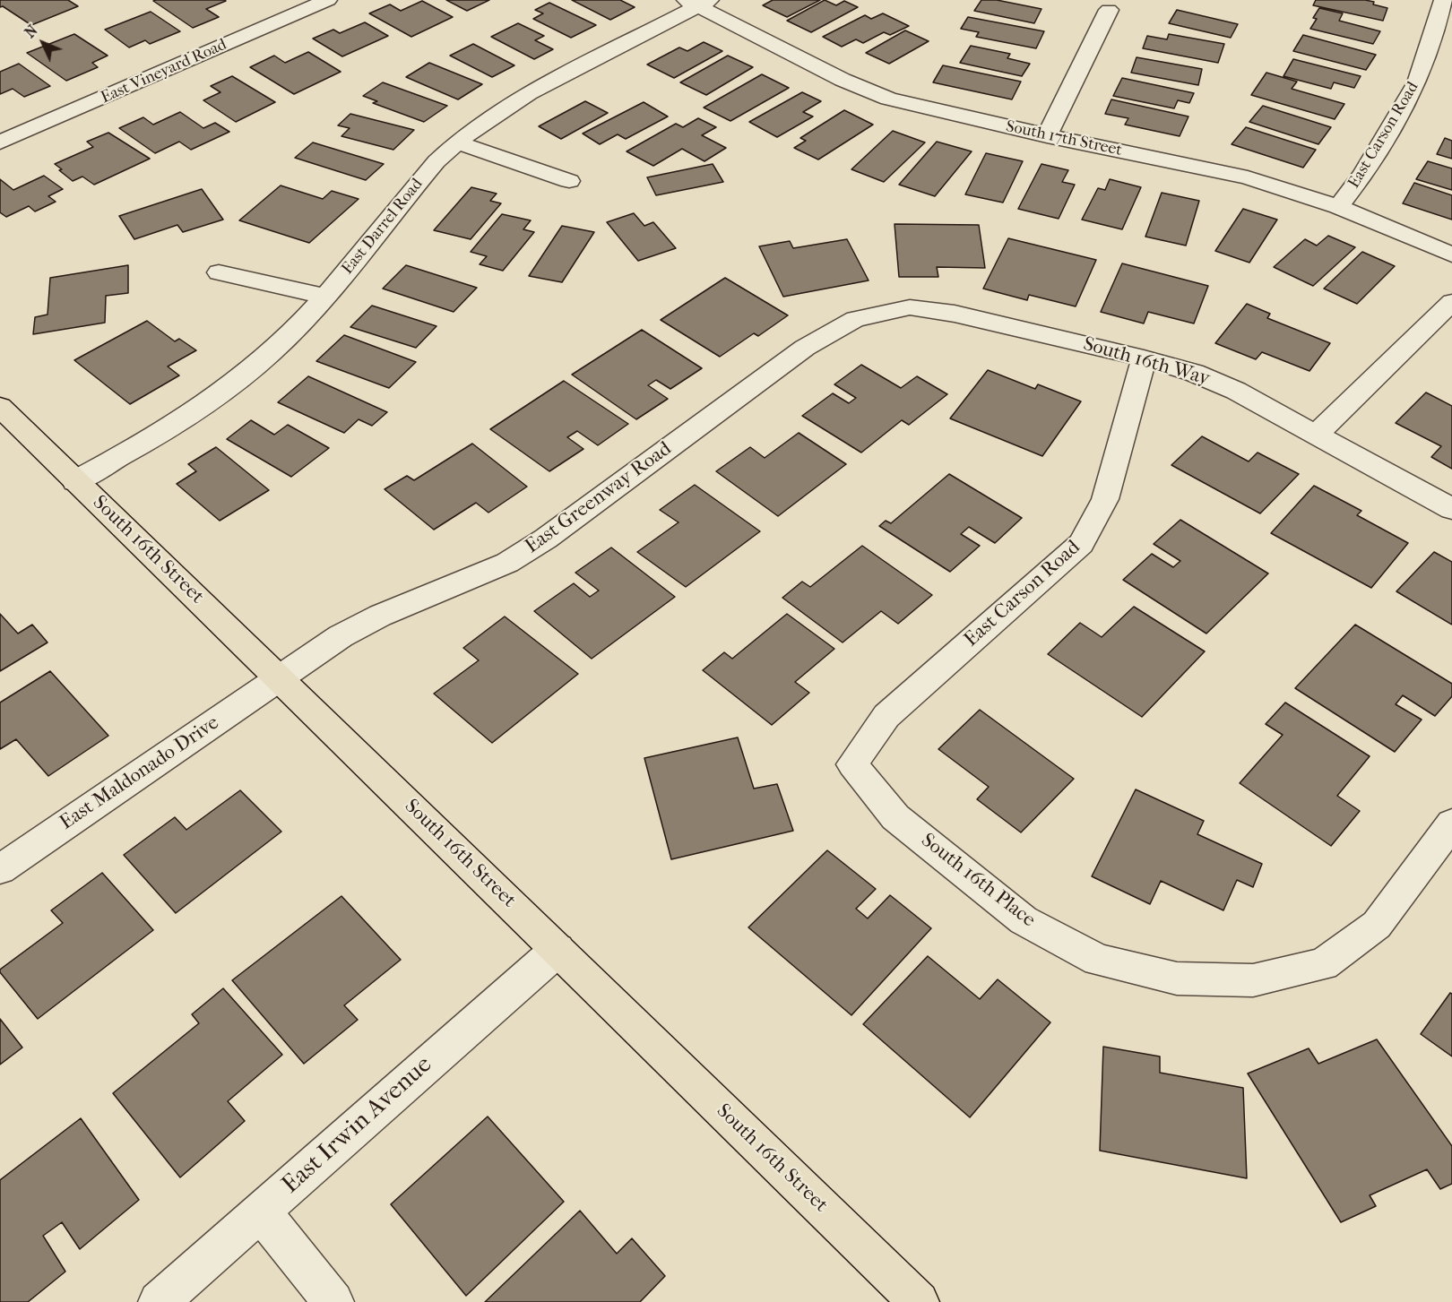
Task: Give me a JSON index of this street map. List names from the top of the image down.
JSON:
{
  "streets": {
    "main road": ["South 16th Street"],
    "street": [
      "East Vineyard Road",
      "East Carson Road",
      "South 17th Street",
      "East Darrel Road",
      "South 16th Way",
      "East Greenway Road",
      "East Maldonado Drive",
      "South 16th Place",
      "East Irwin Avenue"
    ]
  },
  "crossings": [
    ["East Carson Road", "South 17th Street"],
    ["East Carson Road", "South 16th Way"],
    ["East Carson Road", "South 16th Place"],
    ["South 17th Street", "East Darrel Road"],
    ["East Darrel Road", "South 16th Street"],
    ["South 16th Way", "East Greenway Road"],
    ["East Greenway Road", "South 16th Street"],
    ["East Greenway Road", "East Maldonado Drive"],
    ["South 16th Street", "East Maldonado Drive"],
    ["South 16th Street", "East Irwin Avenue"]
  ],
  "north": "top left"
}
